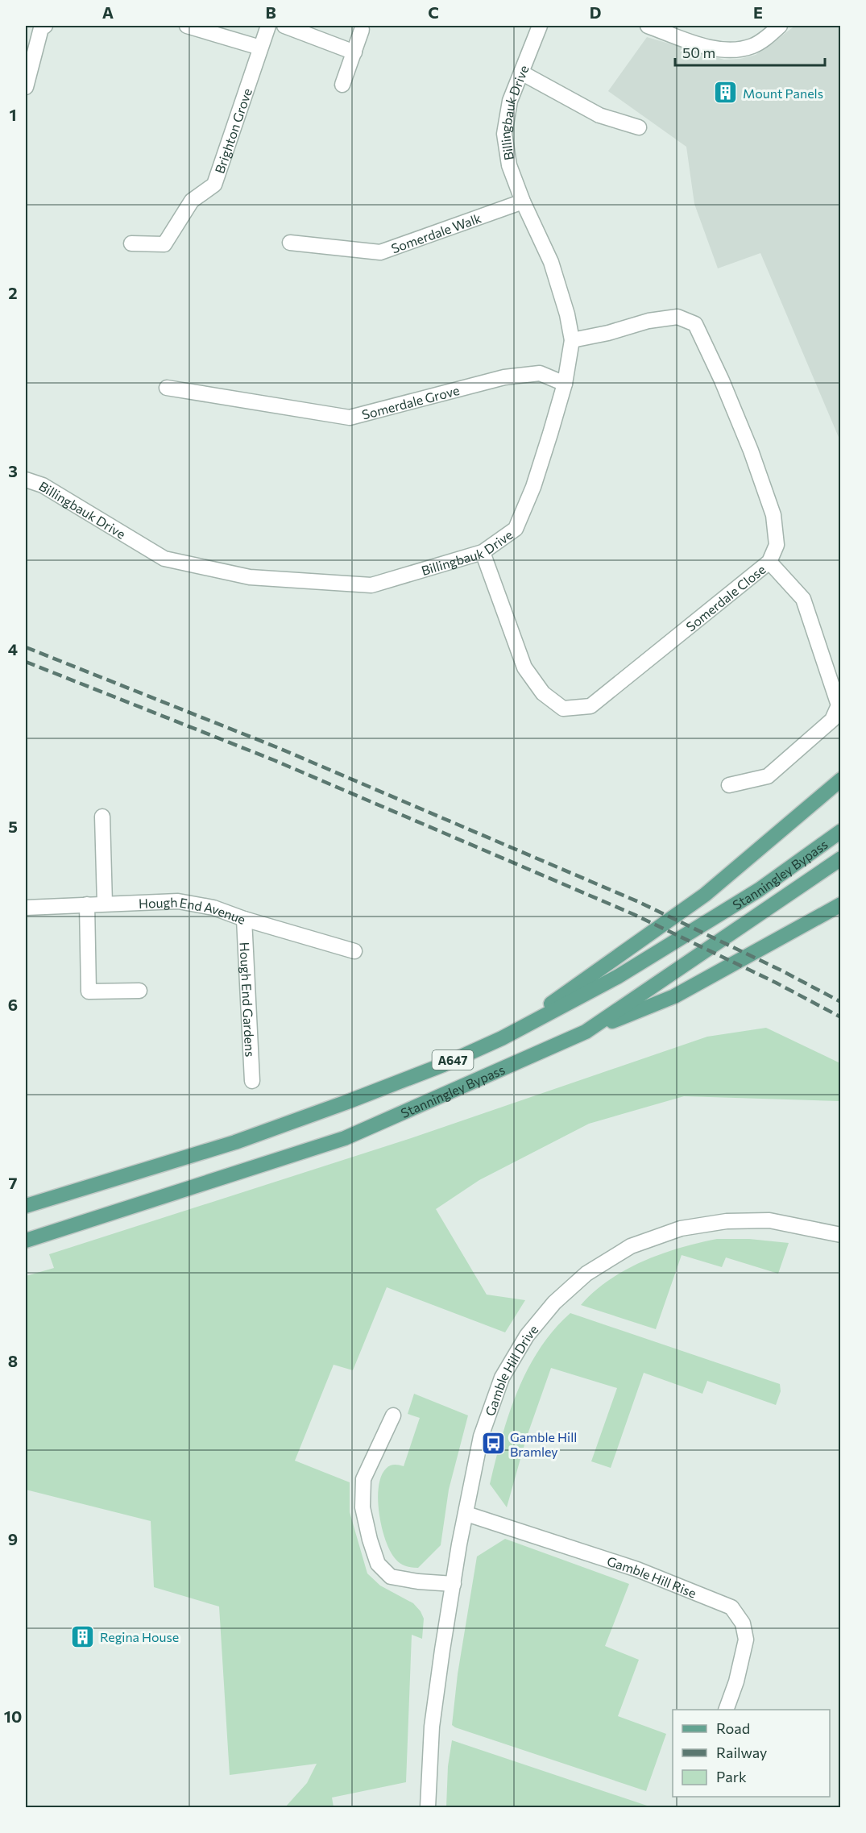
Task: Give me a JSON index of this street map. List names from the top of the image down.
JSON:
{
  "streets": {
    "main road": ["Stanningley Bypass", "A647"],
    "street": [
      "Billingbauk Drive",
      "Brighton Grove",
      "Somerdale Walk",
      "Somerdale Grove",
      "Somerdale Close",
      "Hough End Avenue",
      "Hough End Gardens",
      "Gamble Hill Drive",
      "Gamble Hill Rise"
    ]
  },
  "crossings": [
    ["Billingbauk Drive", "Somerdale Walk"],
    ["Billingbauk Drive", "Somerdale Grove"],
    ["Billingbauk Drive", "Somerdale Close"],
    ["Stanningley Bypass", "A647"],
    ["Hough End Avenue", "Hough End Gardens"],
    ["Gamble Hill Drive", "Gamble Hill Rise"]
  ],
  "places": {
    "building": ["Mount Panels", "Regina House"],
    "bus stop": ["Gamble Hill Bramley"]
  },
  "legend": ["Road", "Railway", "Park"],
  "scale_bar": "50 m",
  "grid": {
    "columns": [
      "A",
      "B",
      "C",
      "D",
      "E"
    ],
    "rows": [
      "1",
      "2",
      "3",
      "4",
      "5",
      "6",
      "7",
      "8",
      "9",
      "10"
    ]
  }
}
